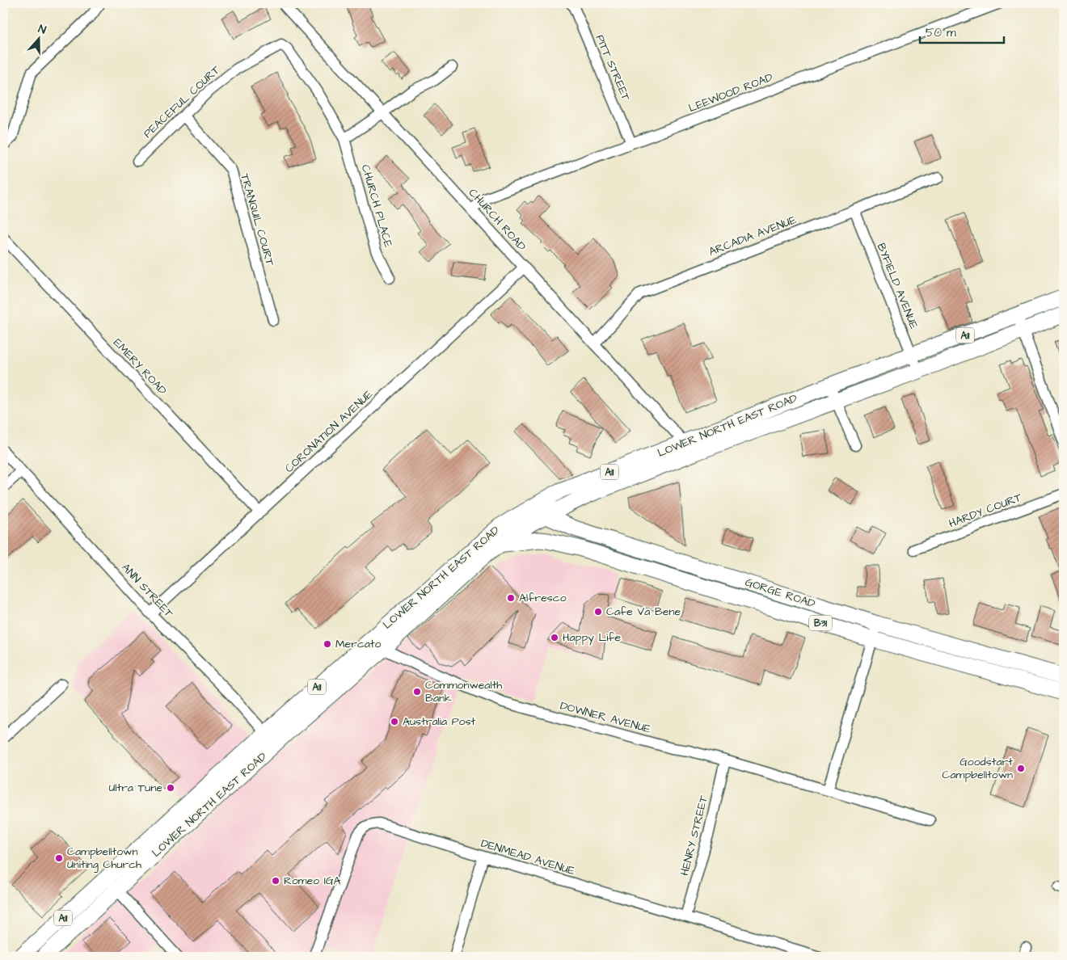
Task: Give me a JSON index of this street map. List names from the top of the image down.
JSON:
{
  "streets": {
    "main road": [
      "A11",
      "LOWER NORTH EAST ROAD",
      "GORGE ROAD",
      "B31"
    ],
    "street": [
      "PITT STREET",
      "LEEWOOD ROAD",
      "PEACEFUL COURT",
      "CHURCH PLACE",
      "TRANQUIL COURT",
      "CHURCH ROAD",
      "ARCADIA AVENUE",
      "BYFIELD AVENUE",
      "EMERY ROAD",
      "CORONATION AVENUE",
      "HARDY COURT",
      "ANN STREET",
      "DOWNER AVENUE",
      "HENRY STREET",
      "DENMEAD AVENUE"
    ]
  },
  "crossings": [
    ["PITT STREET", "LEEWOOD ROAD"],
    ["LEEWOOD ROAD", "CHURCH ROAD"],
    ["PEACEFUL COURT", "CHURCH PLACE"],
    ["PEACEFUL COURT", "TRANQUIL COURT"],
    ["CHURCH ROAD", "ARCADIA AVENUE"],
    ["CHURCH ROAD", "LOWER NORTH EAST ROAD"],
    ["CHURCH ROAD", "CORONATION AVENUE"],
    ["ARCADIA AVENUE", "BYFIELD AVENUE"],
    ["BYFIELD AVENUE", "LOWER NORTH EAST ROAD"],
    ["EMERY ROAD", "CORONATION AVENUE"],
    ["LOWER NORTH EAST ROAD", "ANN STREET"],
    ["LOWER NORTH EAST ROAD", "GORGE ROAD"],
    ["LOWER NORTH EAST ROAD", "DOWNER AVENUE"],
    ["CORONATION AVENUE", "ANN STREET"],
    ["DOWNER AVENUE", "HENRY STREET"],
    ["HENRY STREET", "DENMEAD AVENUE"]
  ],
  "places": [
    "Alfresco",
    "Cafe Va Bene",
    "Happy Life",
    "Mercato",
    "Commonwealth Bank",
    "Australia Post",
    "Goodstart Campbelltown",
    "Ultra Tune",
    "Campbelltown Uniting Church",
    "Romeo IGA"
  ],
  "scale_bar": "50 m",
  "north": "top"
}
